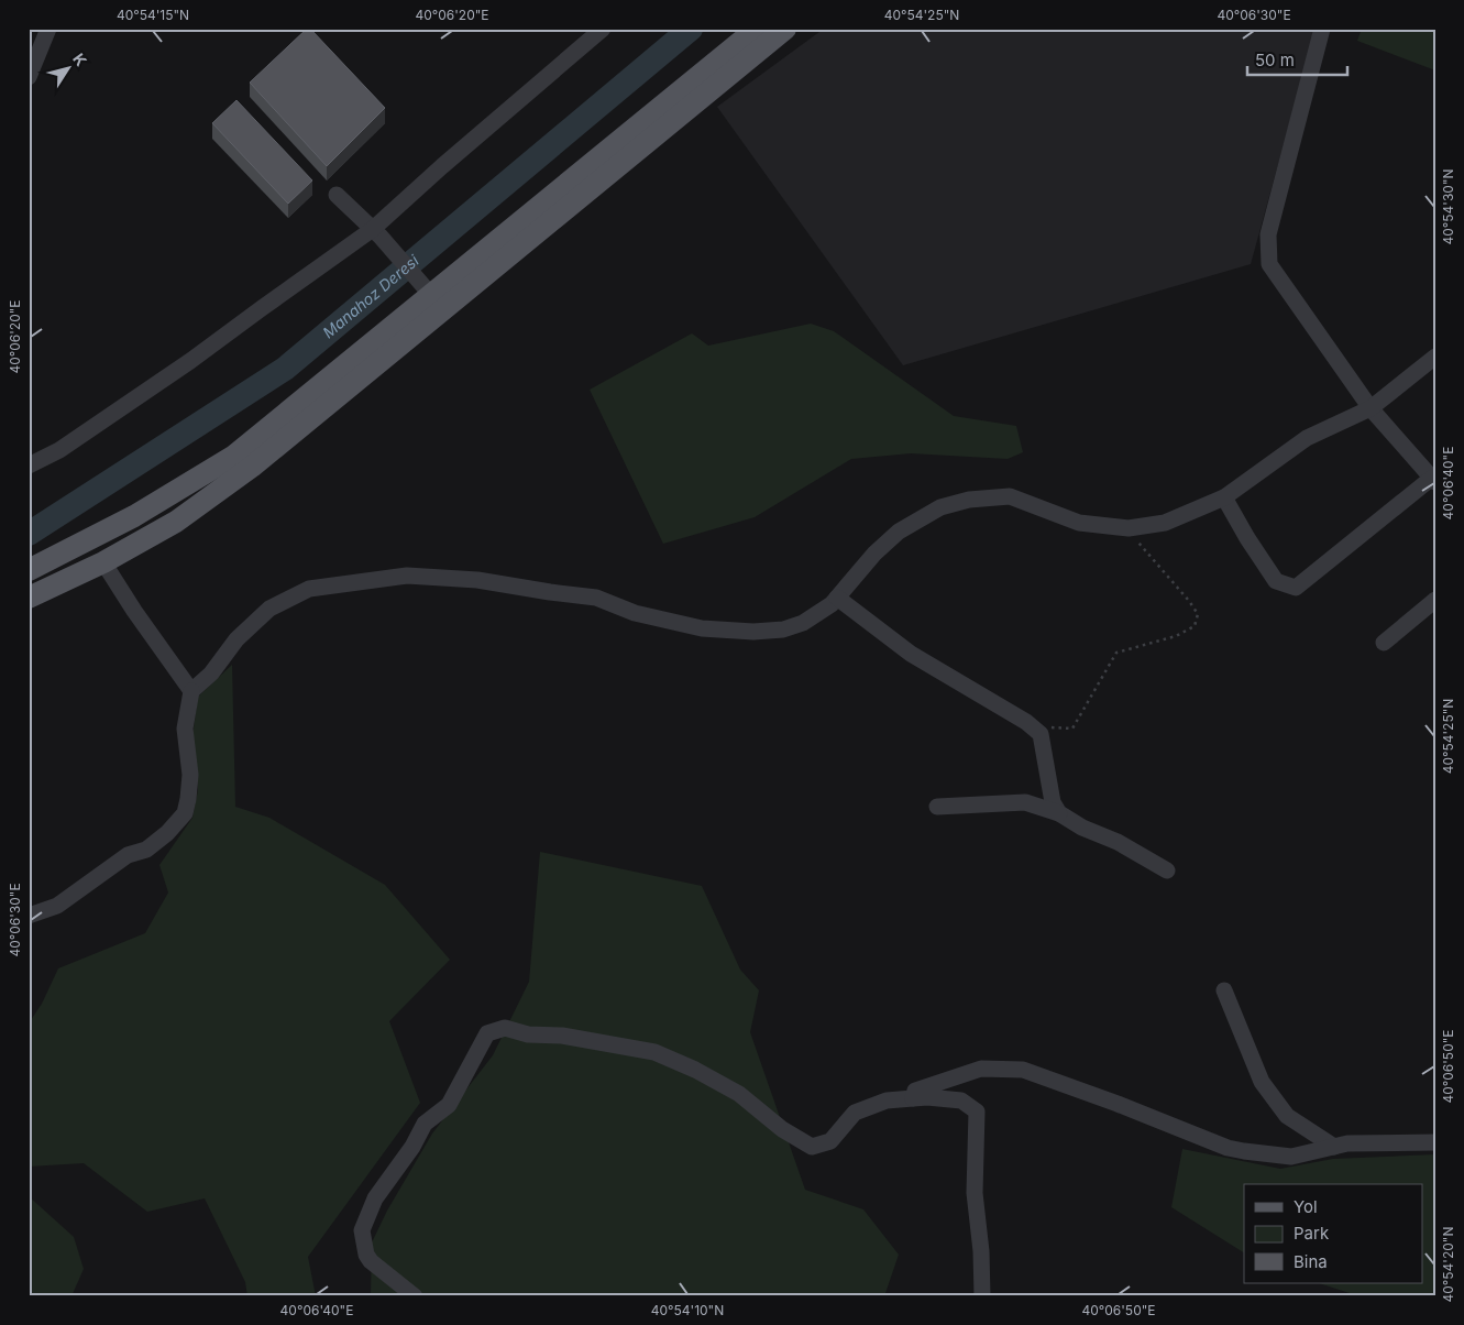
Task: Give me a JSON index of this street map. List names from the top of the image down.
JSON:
{
  "water": ["Manahoz Deresi"],
  "legend": ["Yol", "Park", "Bina"],
  "scale_bar": "50 m",
  "north": "top right",
  "coordinates": [
    "40°54'15\"N",
    "40°06'20\"E",
    "40°54'25\"N",
    "40°06'30\"E",
    "40°54'30\"N",
    "40°06'40\"E",
    "40°06'50\"E",
    "40°54'20\"N",
    "40°54'10\"N"
  ]
}
